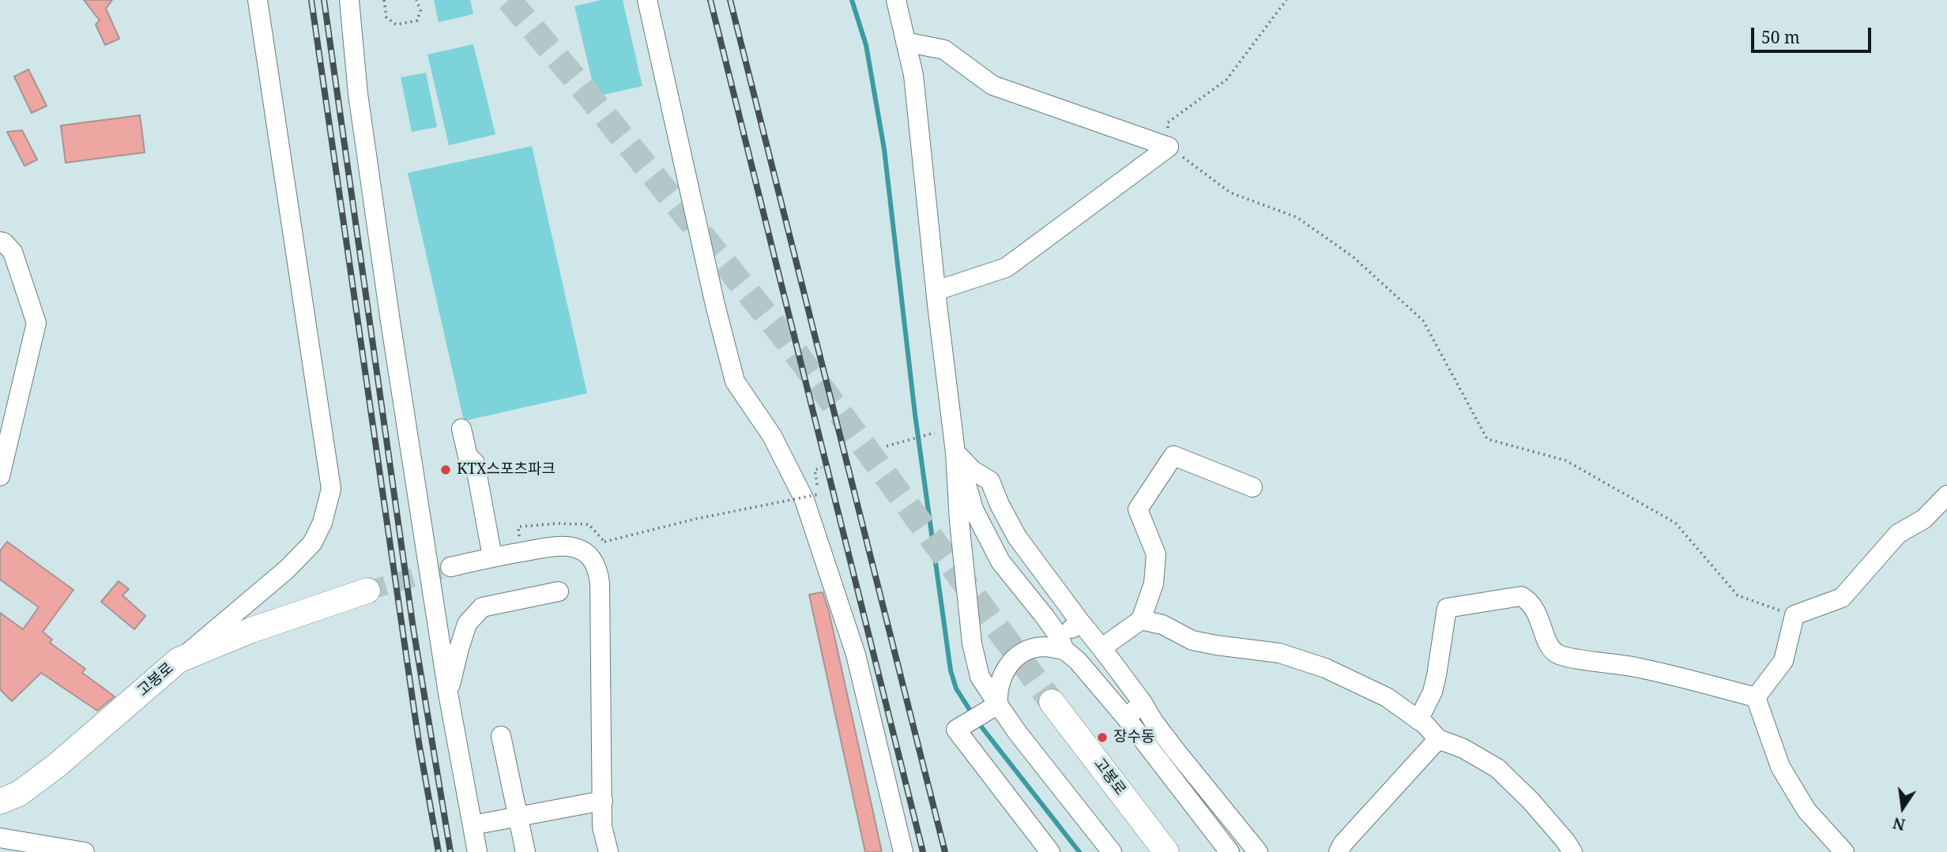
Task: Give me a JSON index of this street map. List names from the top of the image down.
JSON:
{
  "streets": {
    "main road": ["고봉로"]
  },
  "places": ["KTX스포츠파크", "장수동"],
  "scale_bar": "50 m",
  "north": "bottom"
}
